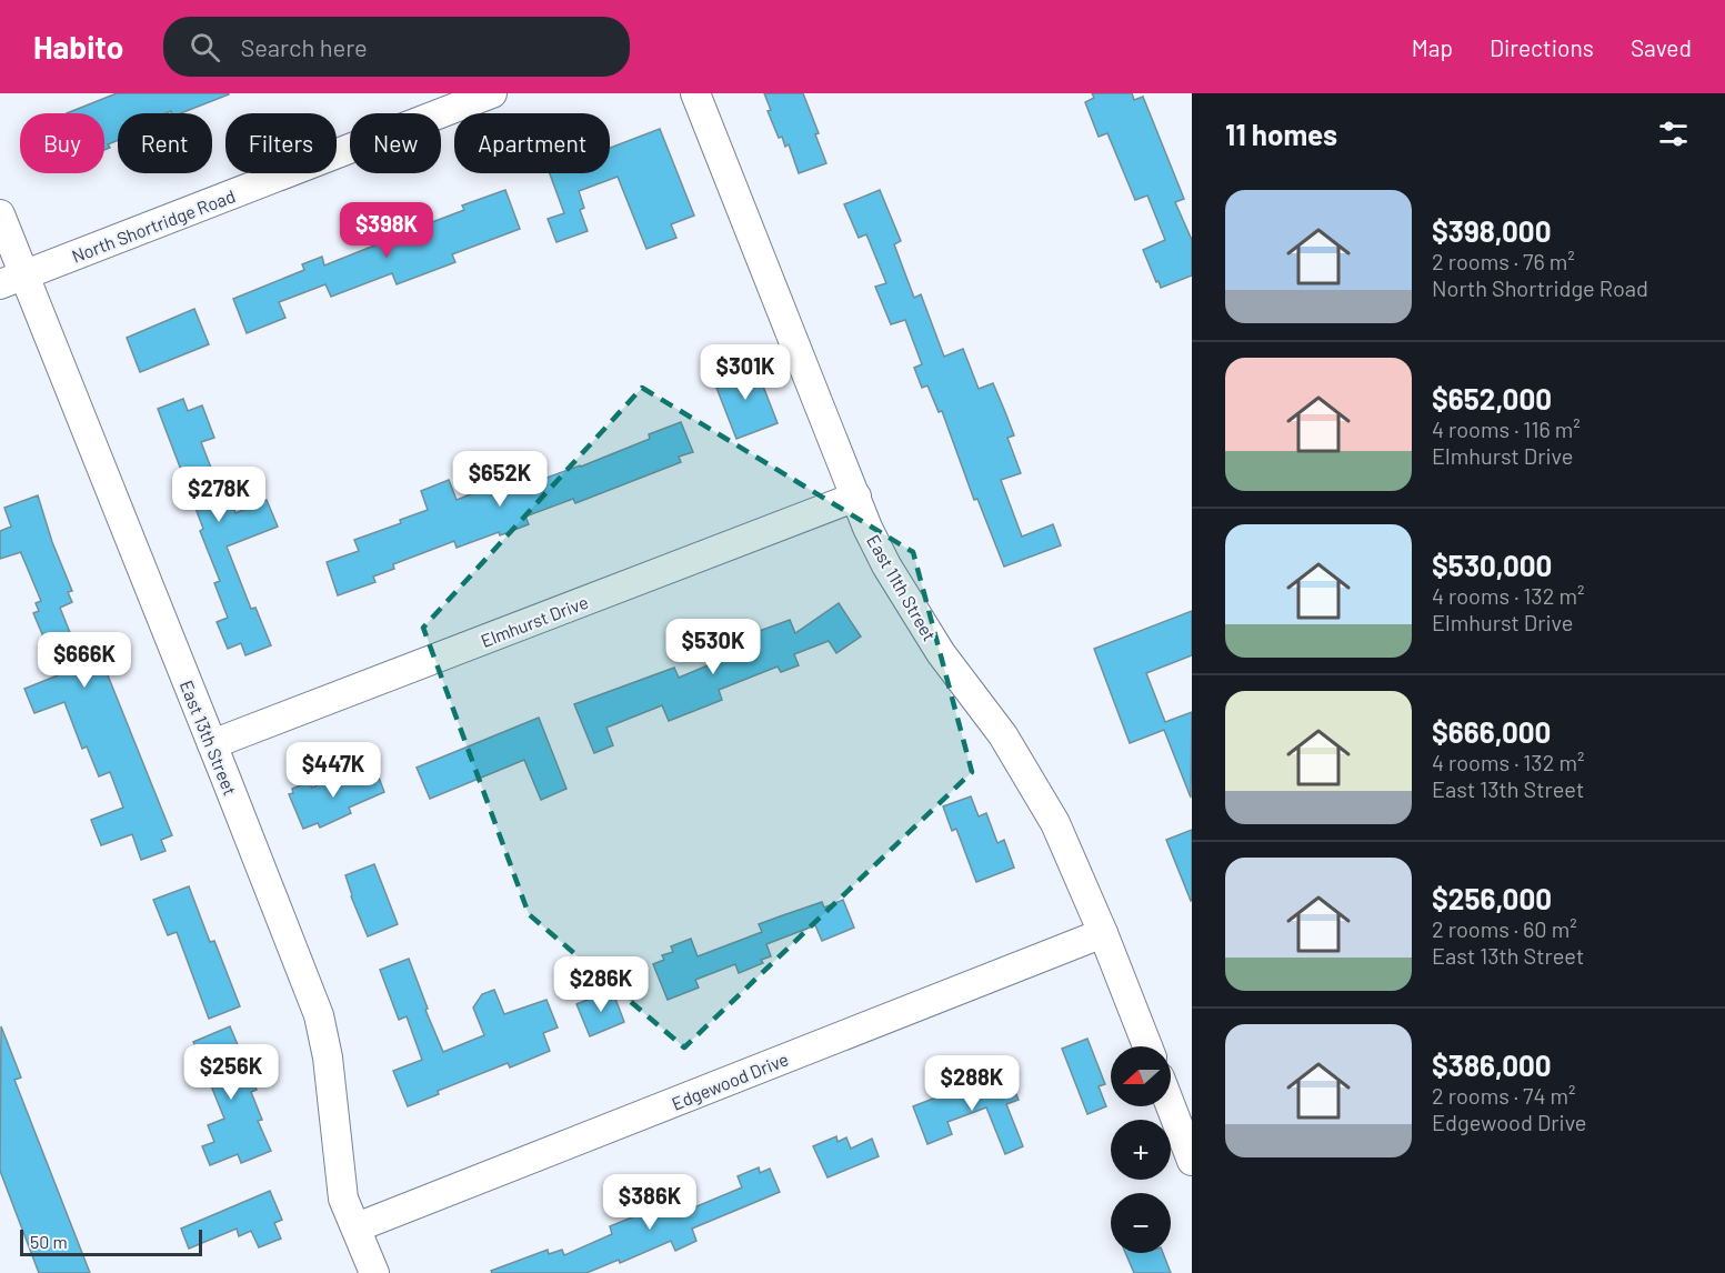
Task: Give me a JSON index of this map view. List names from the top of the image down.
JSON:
{
  "streets": {
    "street": [
      "North Shortridge Road",
      "East 11th Street",
      "Elmhurst Drive",
      "East 13th Street",
      "Edgewood Drive"
    ]
  },
  "crossings": [
    ["North Shortridge Road", "East 13th Street"],
    ["East 11th Street", "Elmhurst Drive"],
    ["East 11th Street", "Edgewood Drive"],
    ["Elmhurst Drive", "East 13th Street"],
    ["East 13th Street", "Edgewood Drive"]
  ],
  "scale_bar": "50 m",
  "north": "left",
  "page": {
    "header": "Habito",
    "search": "Search here",
    "nav": ["Map", "Directions", "Saved"],
    "heading": "11 homes",
    "chip": [
      "Buy",
      "Rent",
      "Filters",
      "New",
      "Apartment"
    ],
    "list": [
      {
        "name": "$398,000",
        "note": "2 rooms · 76 m² · North Shortridge Road"
      },
      {
        "name": "$652,000",
        "note": "4 rooms · 116 m² · Elmhurst Drive"
      },
      {
        "name": "$530,000",
        "note": "4 rooms · 132 m² · Elmhurst Drive"
      },
      {
        "name": "$666,000",
        "note": "4 rooms · 132 m² · East 13th Street"
      },
      {
        "name": "$256,000",
        "note": "2 rooms · 60 m² · East 13th Street"
      },
      {
        "name": "$386,000",
        "note": "2 rooms · 74 m² · Edgewood Drive"
      }
    ],
    "price": [
      "$398K",
      "$301K",
      "$652K",
      "$278K",
      "$530K",
      "$666K",
      "$447K",
      "$286K",
      "$256K",
      "$288K",
      "$386K"
    ],
    "map_buttons": ["+", "−"],
    "scale": "50 m"
  }
}
